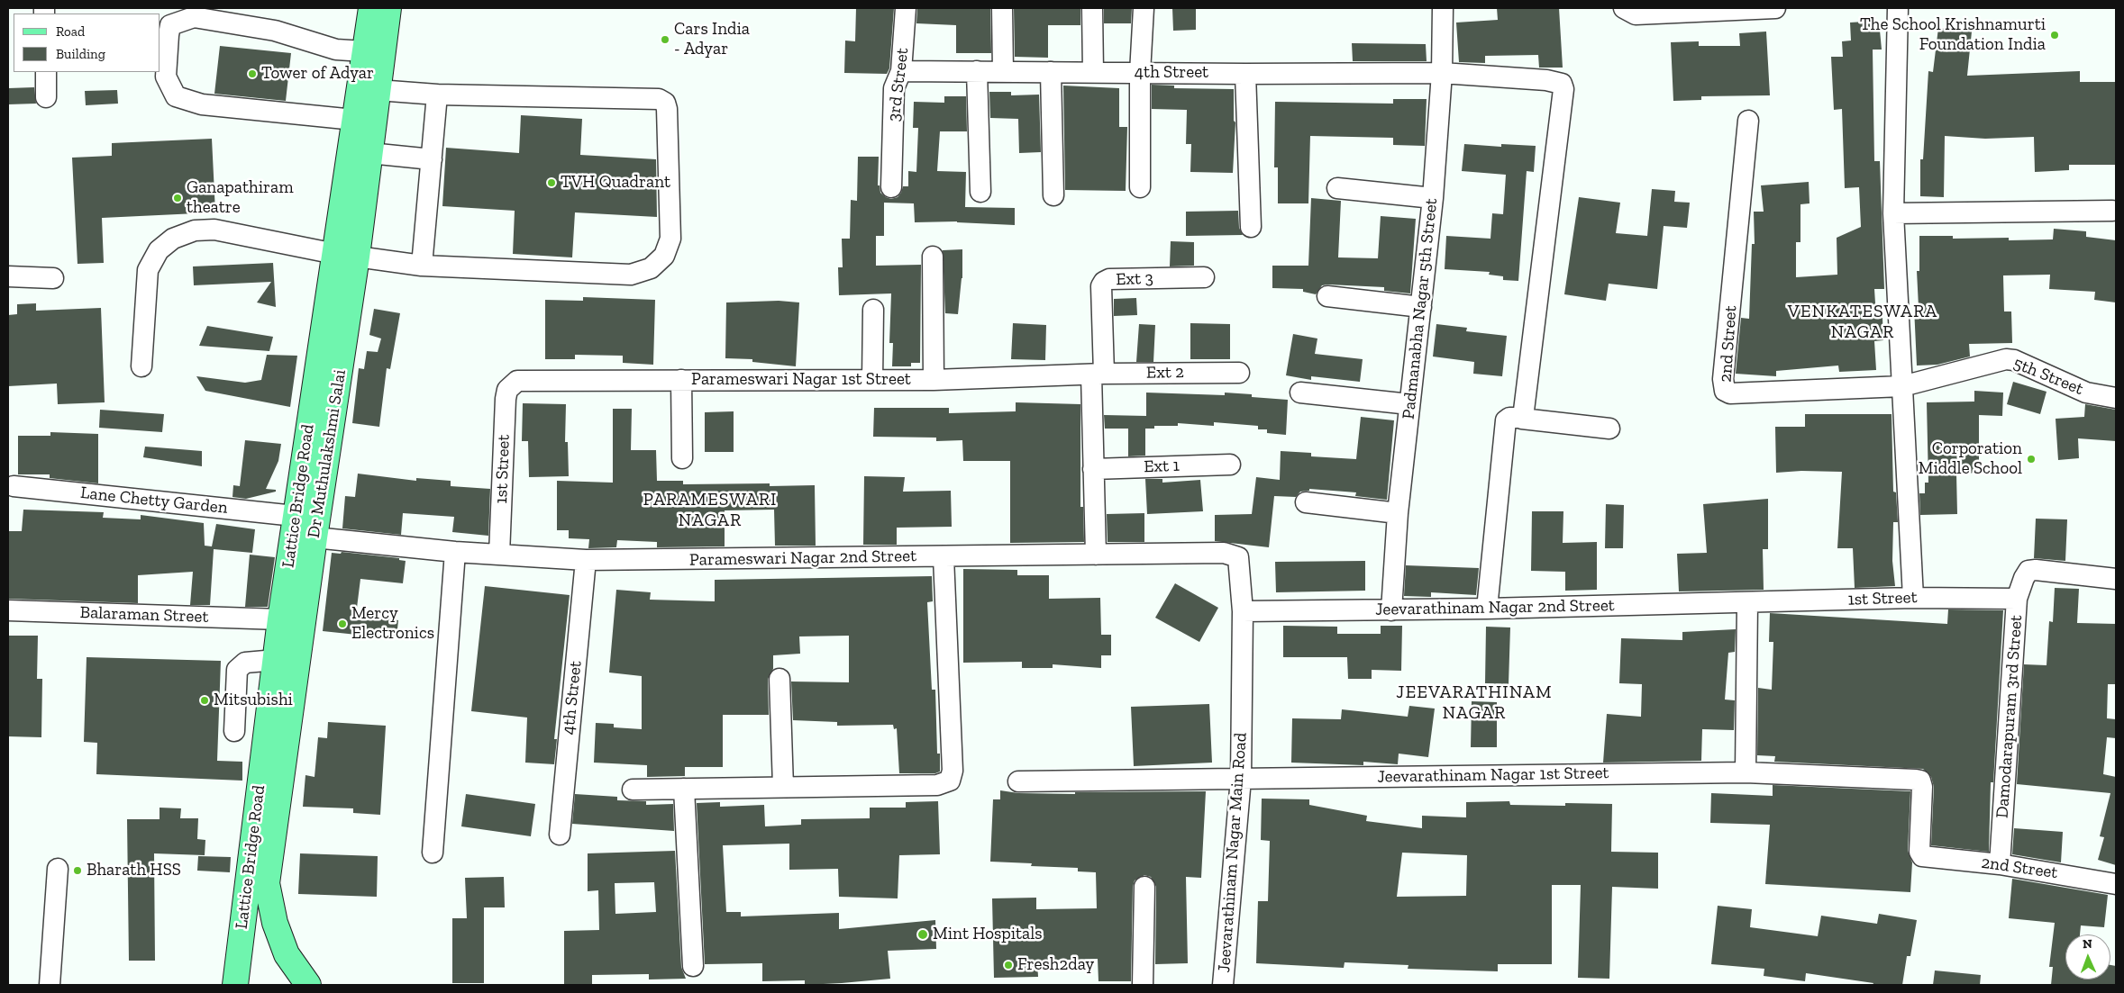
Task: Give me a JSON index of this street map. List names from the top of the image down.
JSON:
{
  "streets": {
    "main road": ["Dr Muthulakshmi Salai", "Lattice Bridge Road"],
    "street": [
      "4th Street",
      "3rd Street",
      "Ext 3",
      "Padmanabha Nagar 5th Street",
      "2nd Street",
      "Ext 2",
      "5th Street",
      "Parameswari Nagar 1st Street",
      "Ext 1",
      "1st Street",
      "Lane Chetty Garden",
      "Parameswari Nagar 2nd Street",
      "Jeevarathinam Nagar 2nd Street",
      "Balaraman Street",
      "Damodarapuram 3rd Street",
      "Jeevarathinam Nagar 1st Street",
      "Jeevarathinam Nagar Main Road"
    ]
  },
  "crossings": [
    ["4th Street", "3rd Street"],
    ["4th Street", "Padmanabha Nagar 5th Street"],
    ["4th Street", "Parameswari Nagar 2nd Street"],
    ["Ext 3", "Ext 2"],
    ["Ext 3", "Parameswari Nagar 1st Street"],
    ["Padmanabha Nagar 5th Street", "Jeevarathinam Nagar 2nd Street"],
    ["2nd Street", "5th Street"],
    ["2nd Street", "Damodarapuram 3rd Street"],
    ["2nd Street", "Jeevarathinam Nagar 1st Street"],
    ["Ext 2", "Parameswari Nagar 1st Street"],
    ["Parameswari Nagar 1st Street", "1st Street"],
    ["Dr Muthulakshmi Salai", "Lattice Bridge Road"],
    ["Dr Muthulakshmi Salai", "Parameswari Nagar 2nd Street"],
    ["1st Street", "Parameswari Nagar 2nd Street"],
    ["1st Street", "Jeevarathinam Nagar 2nd Street"],
    ["1st Street", "Damodarapuram 3rd Street"],
    ["Lattice Bridge Road", "Lane Chetty Garden"],
    ["Lattice Bridge Road", "Balaraman Street"],
    ["Parameswari Nagar 2nd Street", "Jeevarathinam Nagar 2nd Street"],
    ["Parameswari Nagar 2nd Street", "Jeevarathinam Nagar Main Road"],
    ["Jeevarathinam Nagar 2nd Street", "Jeevarathinam Nagar Main Road"],
    ["Jeevarathinam Nagar 1st Street", "Jeevarathinam Nagar Main Road"]
  ],
  "districts": ["VENKATESWARA NAGAR", "PARAMESWARI NAGAR", "JEEVARATHINAM NAGAR"],
  "places": [
    "The School Krishnamurti Foundation India",
    "Cars India - Adyar",
    "Tower of Adyar",
    "TVH Quadrant",
    "Ganapathiram theatre",
    "Corporation Middle School",
    "Mercy Electronics",
    "Mitsubishi",
    "Bharath HSS",
    "Mint Hospitals",
    "Fresh2day"
  ],
  "legend": ["Road", "Building"],
  "north": "top"
}
